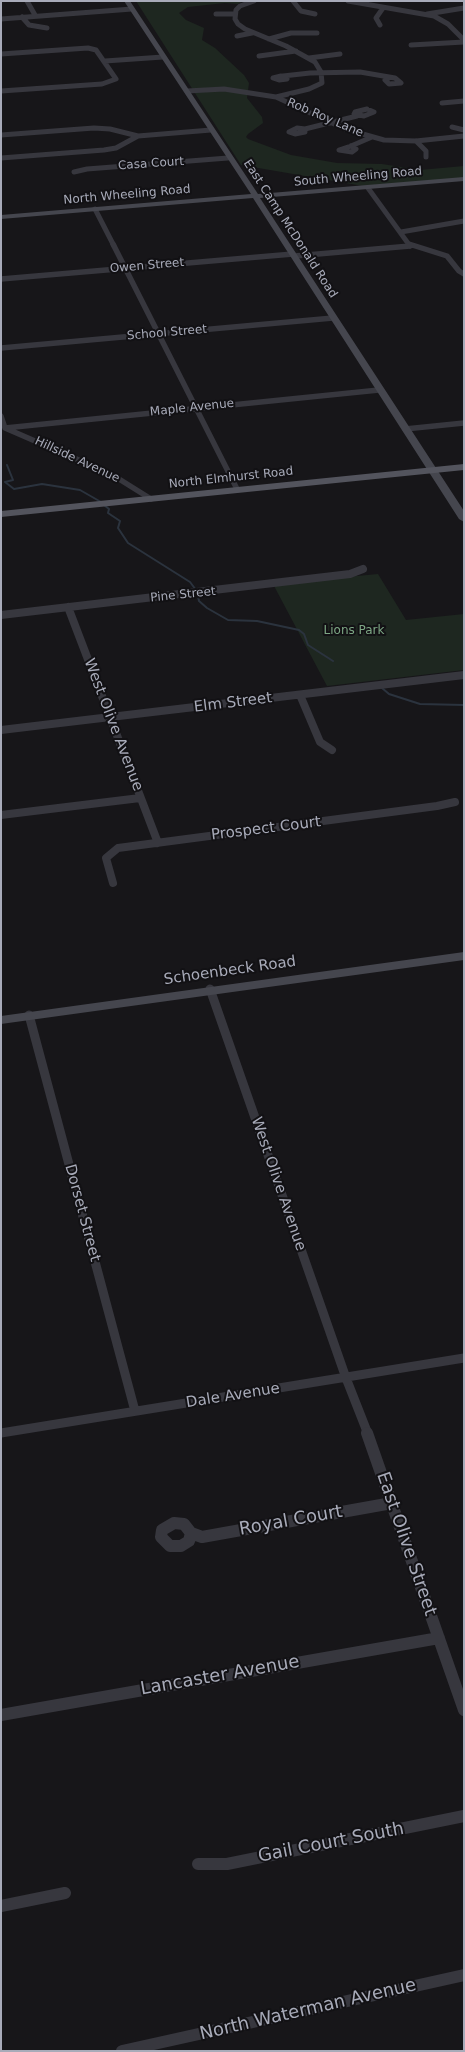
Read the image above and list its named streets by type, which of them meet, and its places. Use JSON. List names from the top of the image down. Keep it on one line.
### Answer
{"streets":{"main road":["South Wheeling Road","North Wheeling Road","East Camp McDonald Road","North Elmhurst Road","Schoenbeck Road"],"street":["Rob Roy Lane","Casa Court","Owen Street","School Street","Maple Avenue","Hillside Avenue","Pine Street","Elm Street","West Olive Avenue","Prospect Court","Dorset Street","Dale Avenue","Royal Court","East Olive Street","Lancaster Avenue","Gail Court South","North Waterman Avenue"]},"crossings":[["Casa Court","East Camp McDonald Road"],["South Wheeling Road","North Wheeling Road"],["South Wheeling Road","East Camp McDonald Road"],["North Wheeling Road","East Camp McDonald Road"],["East Camp McDonald Road","Owen Street"],["East Camp McDonald Road","School Street"],["East Camp McDonald Road","Maple Avenue"],["East Camp McDonald Road","North Elmhurst Road"],["Maple Avenue","Hillside Avenue"],["Hillside Avenue","North Elmhurst Road"],["Pine Street","West Olive Avenue"],["Elm Street","West Olive Avenue"],["West Olive Avenue","Prospect Court"],["West Olive Avenue","Schoenbeck Road"],["West Olive Avenue","Dale Avenue"],["West Olive Avenue","East Olive Street"],["Schoenbeck Road","Dorset Street"],["Dorset Street","Dale Avenue"],["Dale Avenue","East Olive Street"],["Royal Court","East Olive Street"],["East Olive Street","Lancaster Avenue"]],"parks":["Lions Park"]}
